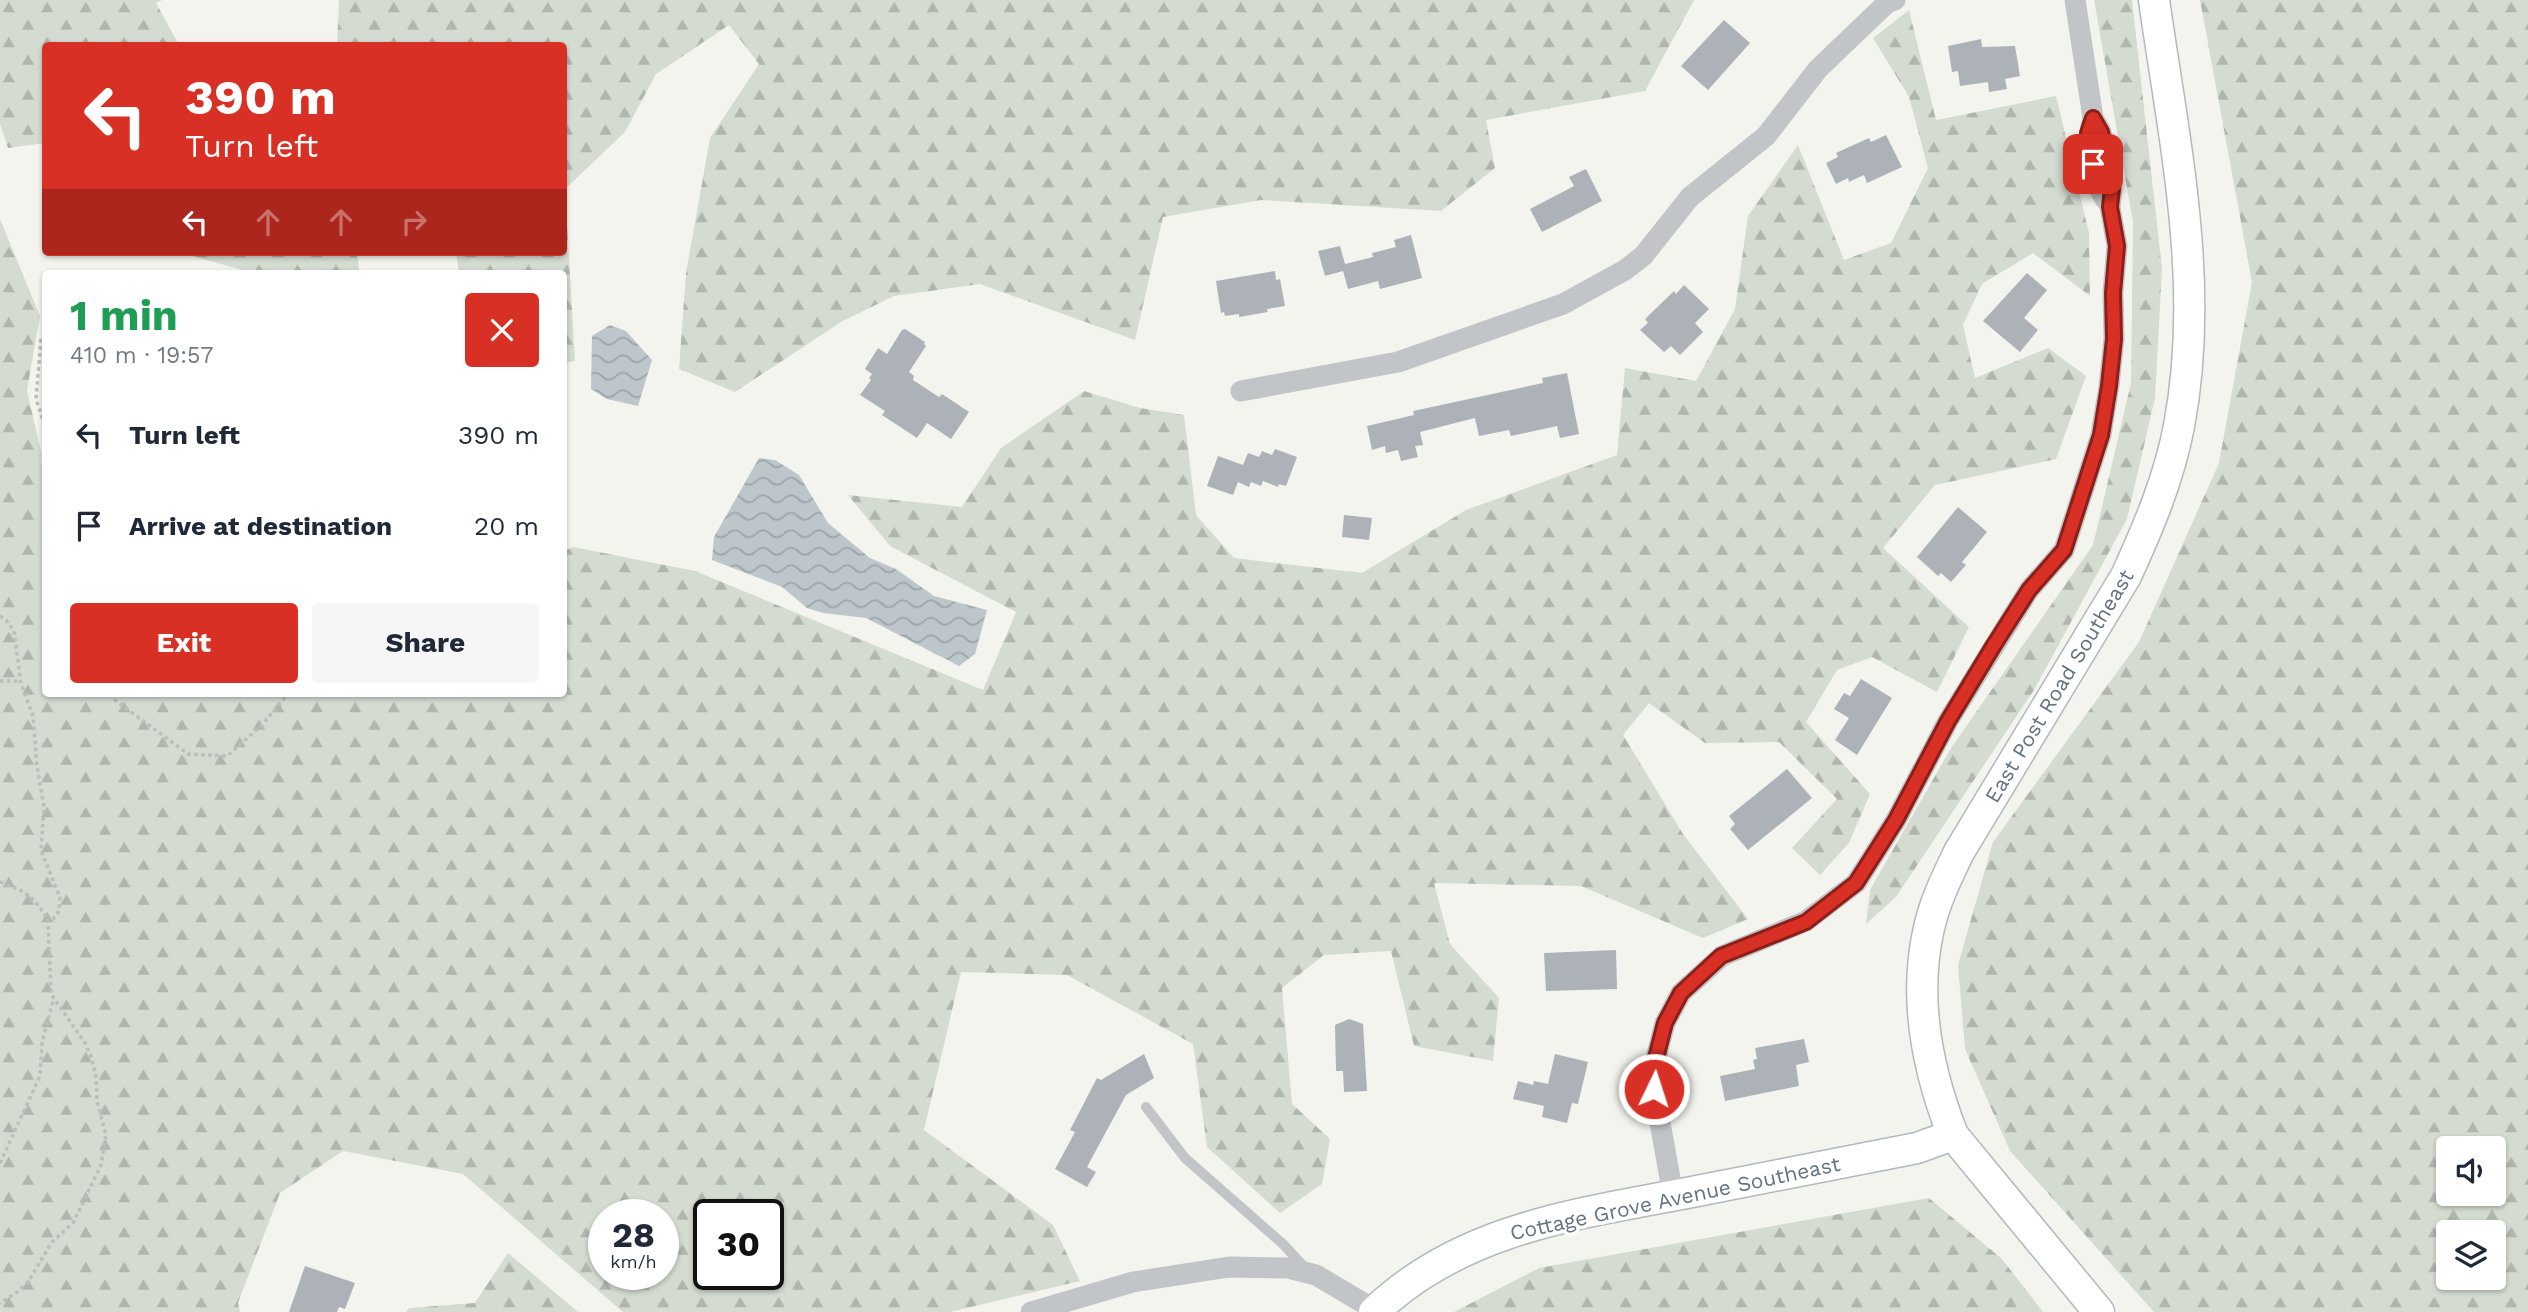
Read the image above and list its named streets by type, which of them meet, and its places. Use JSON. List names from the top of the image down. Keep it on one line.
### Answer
{"streets":{"main road":["East Post Road Southeast","Cottage Grove Avenue Southeast"]},"crossings":[["East Post Road Southeast","Cottage Grove Avenue Southeast"]],"page":{"turn":["390 m","Turn left"],"heading":["1 min","410 m · 19:57"],"list":[{"name":"Turn left","value":"390 m"},{"name":"Arrive at destination","value":"20 m"}],"buttons":["Exit","Share"],"speed":"28 km/h","limit":"30"}}
